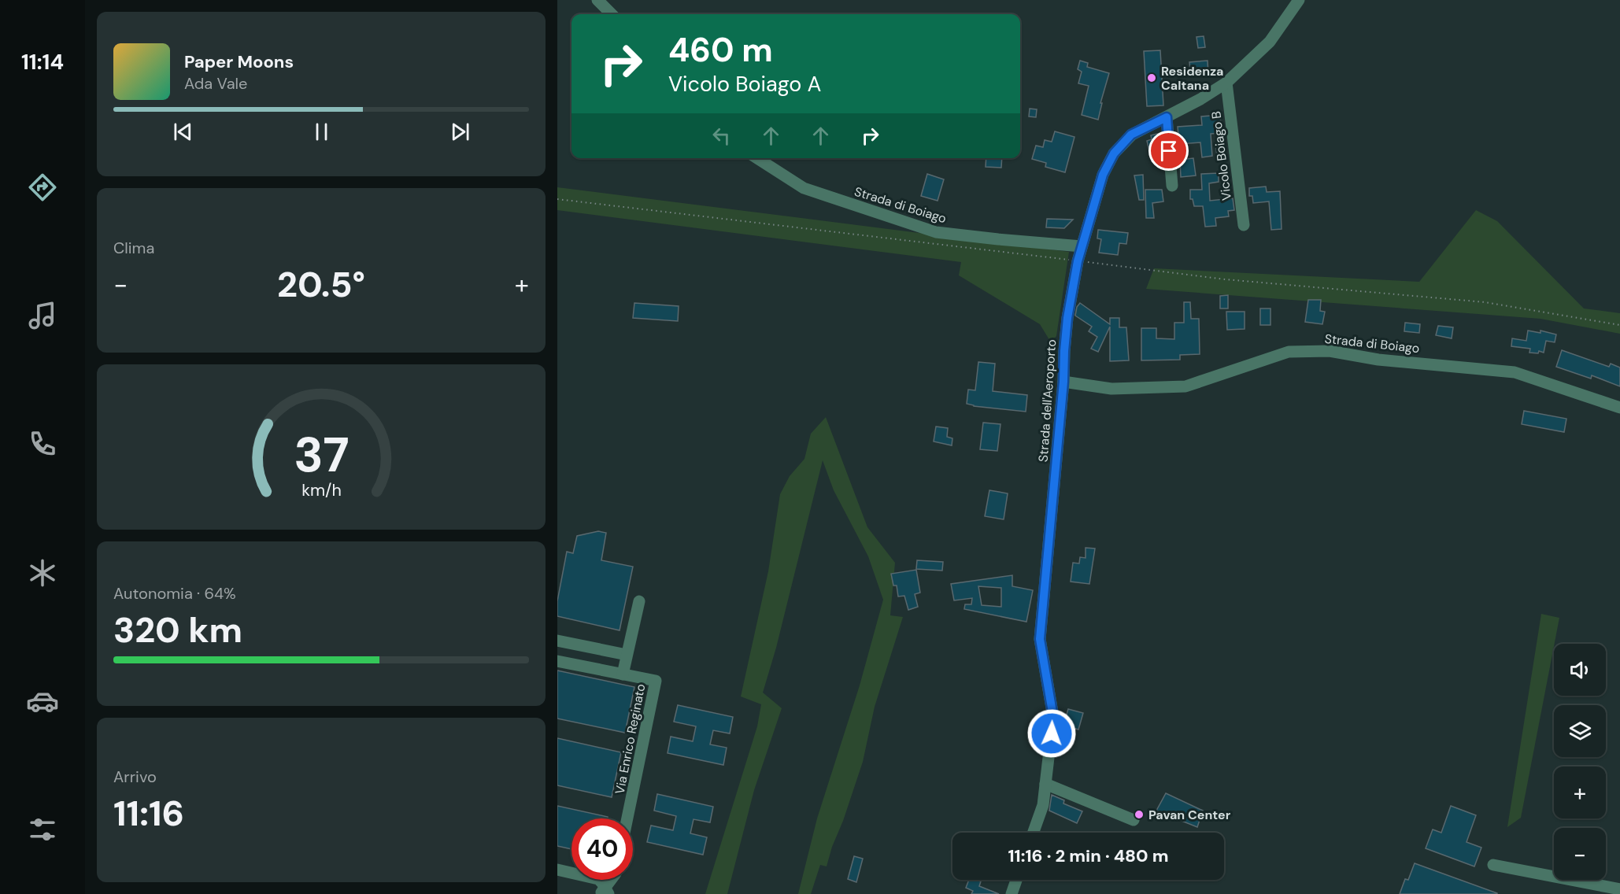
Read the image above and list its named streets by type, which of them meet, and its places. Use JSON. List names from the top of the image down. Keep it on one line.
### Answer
{"streets":{"street":["Vicolo Boiago B","Strada di Boiago","Strada dell'Aeroporto","Via Enrico Reginato"]},"crossings":[["Vicolo Boiago B","Strada dell'Aeroporto"],["Strada di Boiago","Strada dell'Aeroporto"]],"places":["Residenza Caltana","Pavan Center"],"page":{"tabs":"11:14","turn":["460 m","Vicolo Boiago A"],"song":["Paper Moons","Ada Vale"],"tile":["Clima",["Autonomia · 64%","320 km"],["Arrivo","11:16"]],"heat":["−","20.5°","+"],"map_buttons":["+","−"],"limit":"40","trip":"11:16 · 2 min · 480 m","gauge":["37","km/h"]}}
